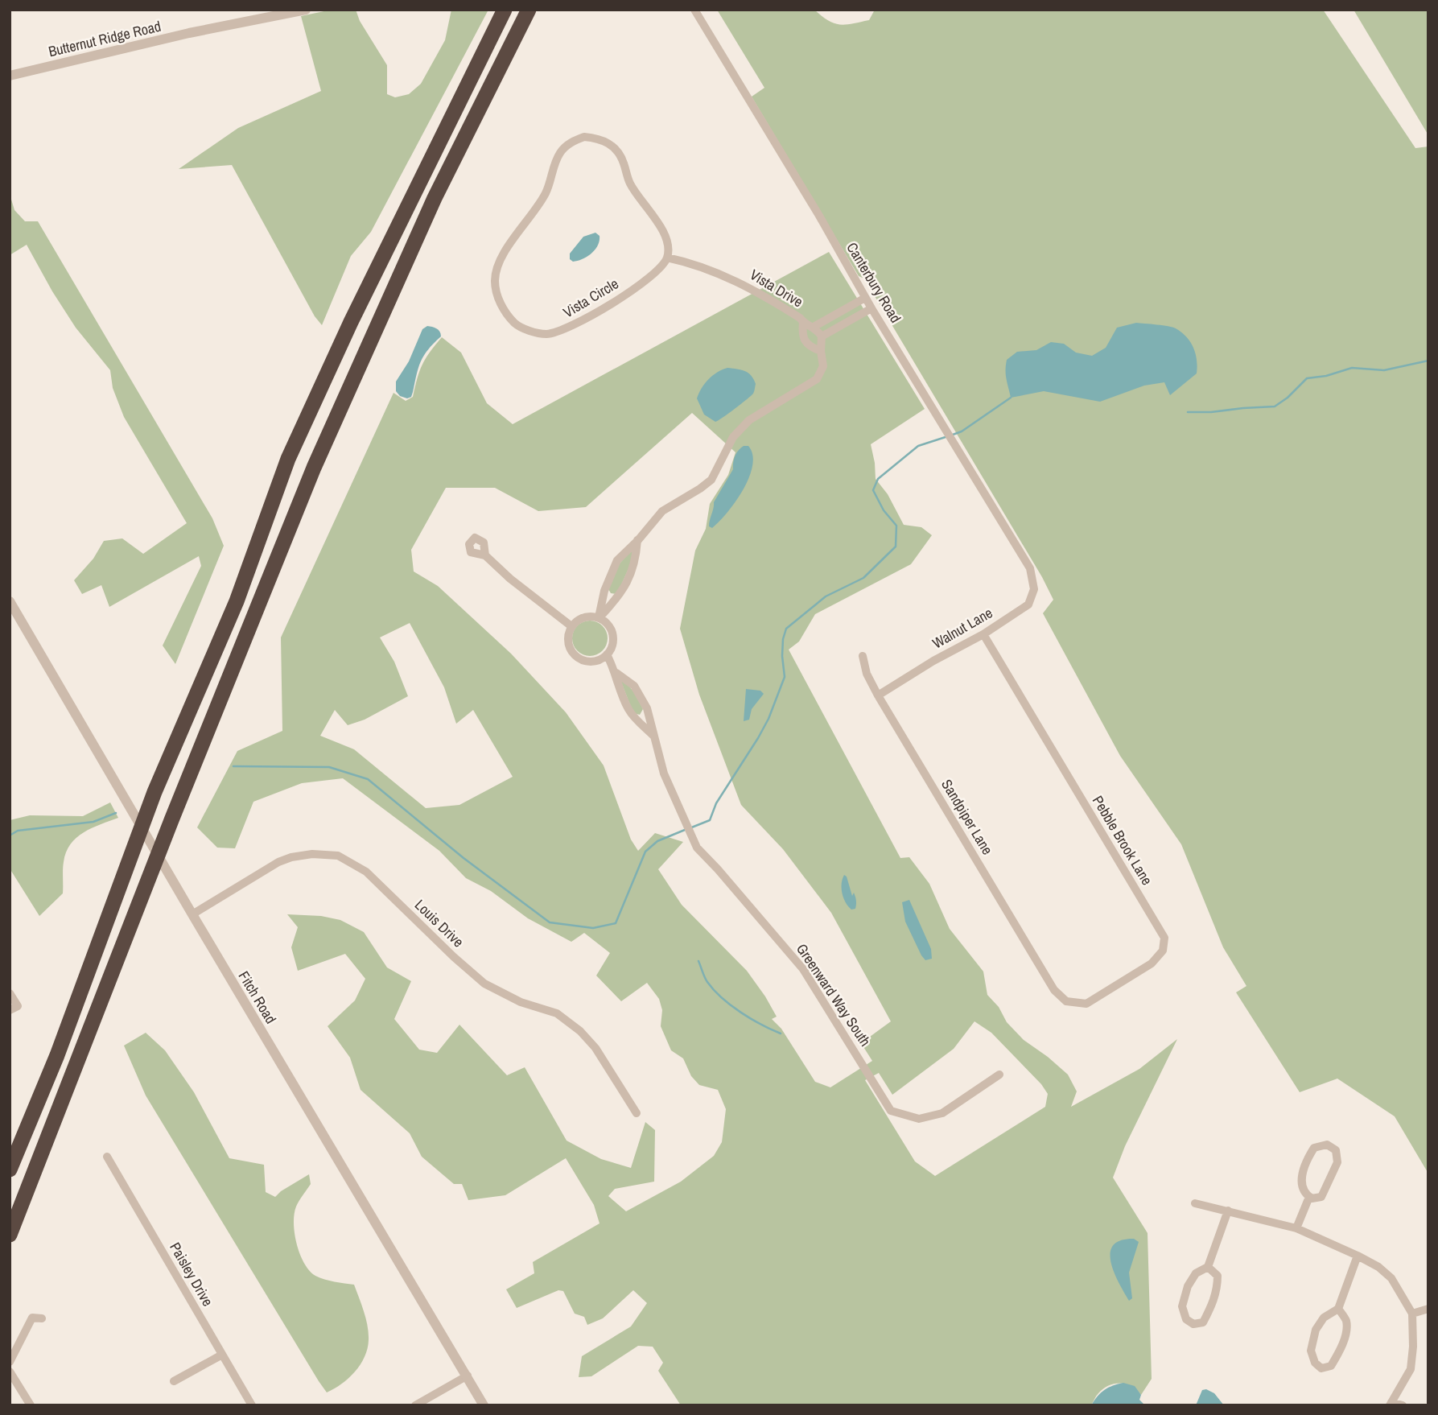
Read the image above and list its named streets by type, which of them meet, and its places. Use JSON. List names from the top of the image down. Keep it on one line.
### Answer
{"streets":{"street":["Butternut Ridge Road","Canterbury Road","Vista Drive","Vista Circle","Walnut Lane","Sandpiper Lane","Pebble Brook Lane","Louis Drive","Greenward Way South","Fitch Road","Paisley Drive"]},"crossings":[["Canterbury Road","Walnut Lane"],["Vista Drive","Vista Circle"],["Walnut Lane","Sandpiper Lane"],["Walnut Lane","Pebble Brook Lane"],["Sandpiper Lane","Pebble Brook Lane"],["Louis Drive","Fitch Road"]]}
